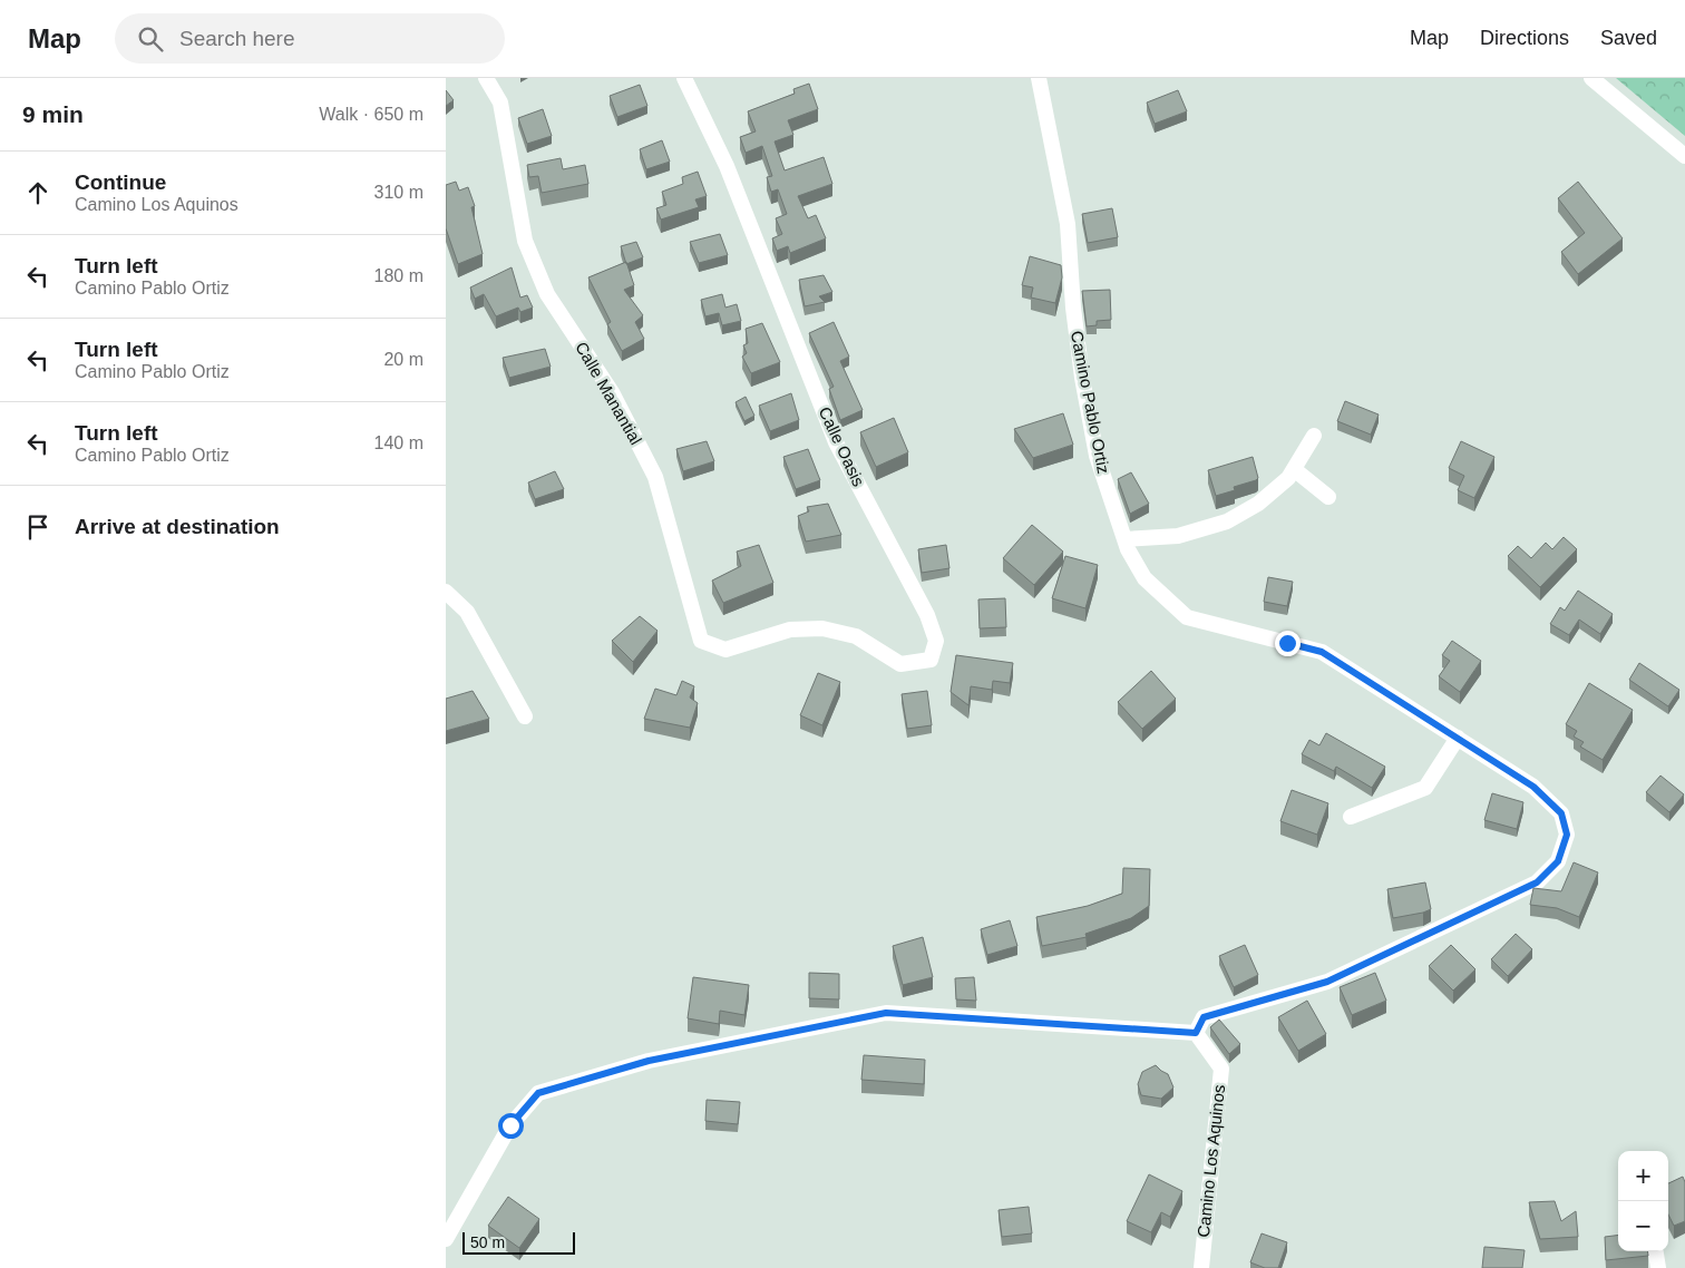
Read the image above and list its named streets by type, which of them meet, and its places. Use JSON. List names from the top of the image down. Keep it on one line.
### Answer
{"streets":{"street":["Calle Manantial","Camino Pablo Ortiz","Calle Oasis","Camino Los Aquinos"]},"crossings":[["Calle Manantial","Calle Oasis"],["Camino Pablo Ortiz","Camino Los Aquinos"]],"scale_bar":"50 m","page":{"header":"Map","search":"Search here","nav":["Map","Directions","Saved"],"heading":["9 min","Walk · 650 m"],"list":[["Continue","Camino Los Aquinos","310 m"],["Turn left","Camino Pablo Ortiz","180 m"],["Turn left","Camino Pablo Ortiz","20 m"],["Turn left","Camino Pablo Ortiz","140 m"],"Arrive at destination"],"map_buttons":["+","−"],"scale":"50 m"}}
